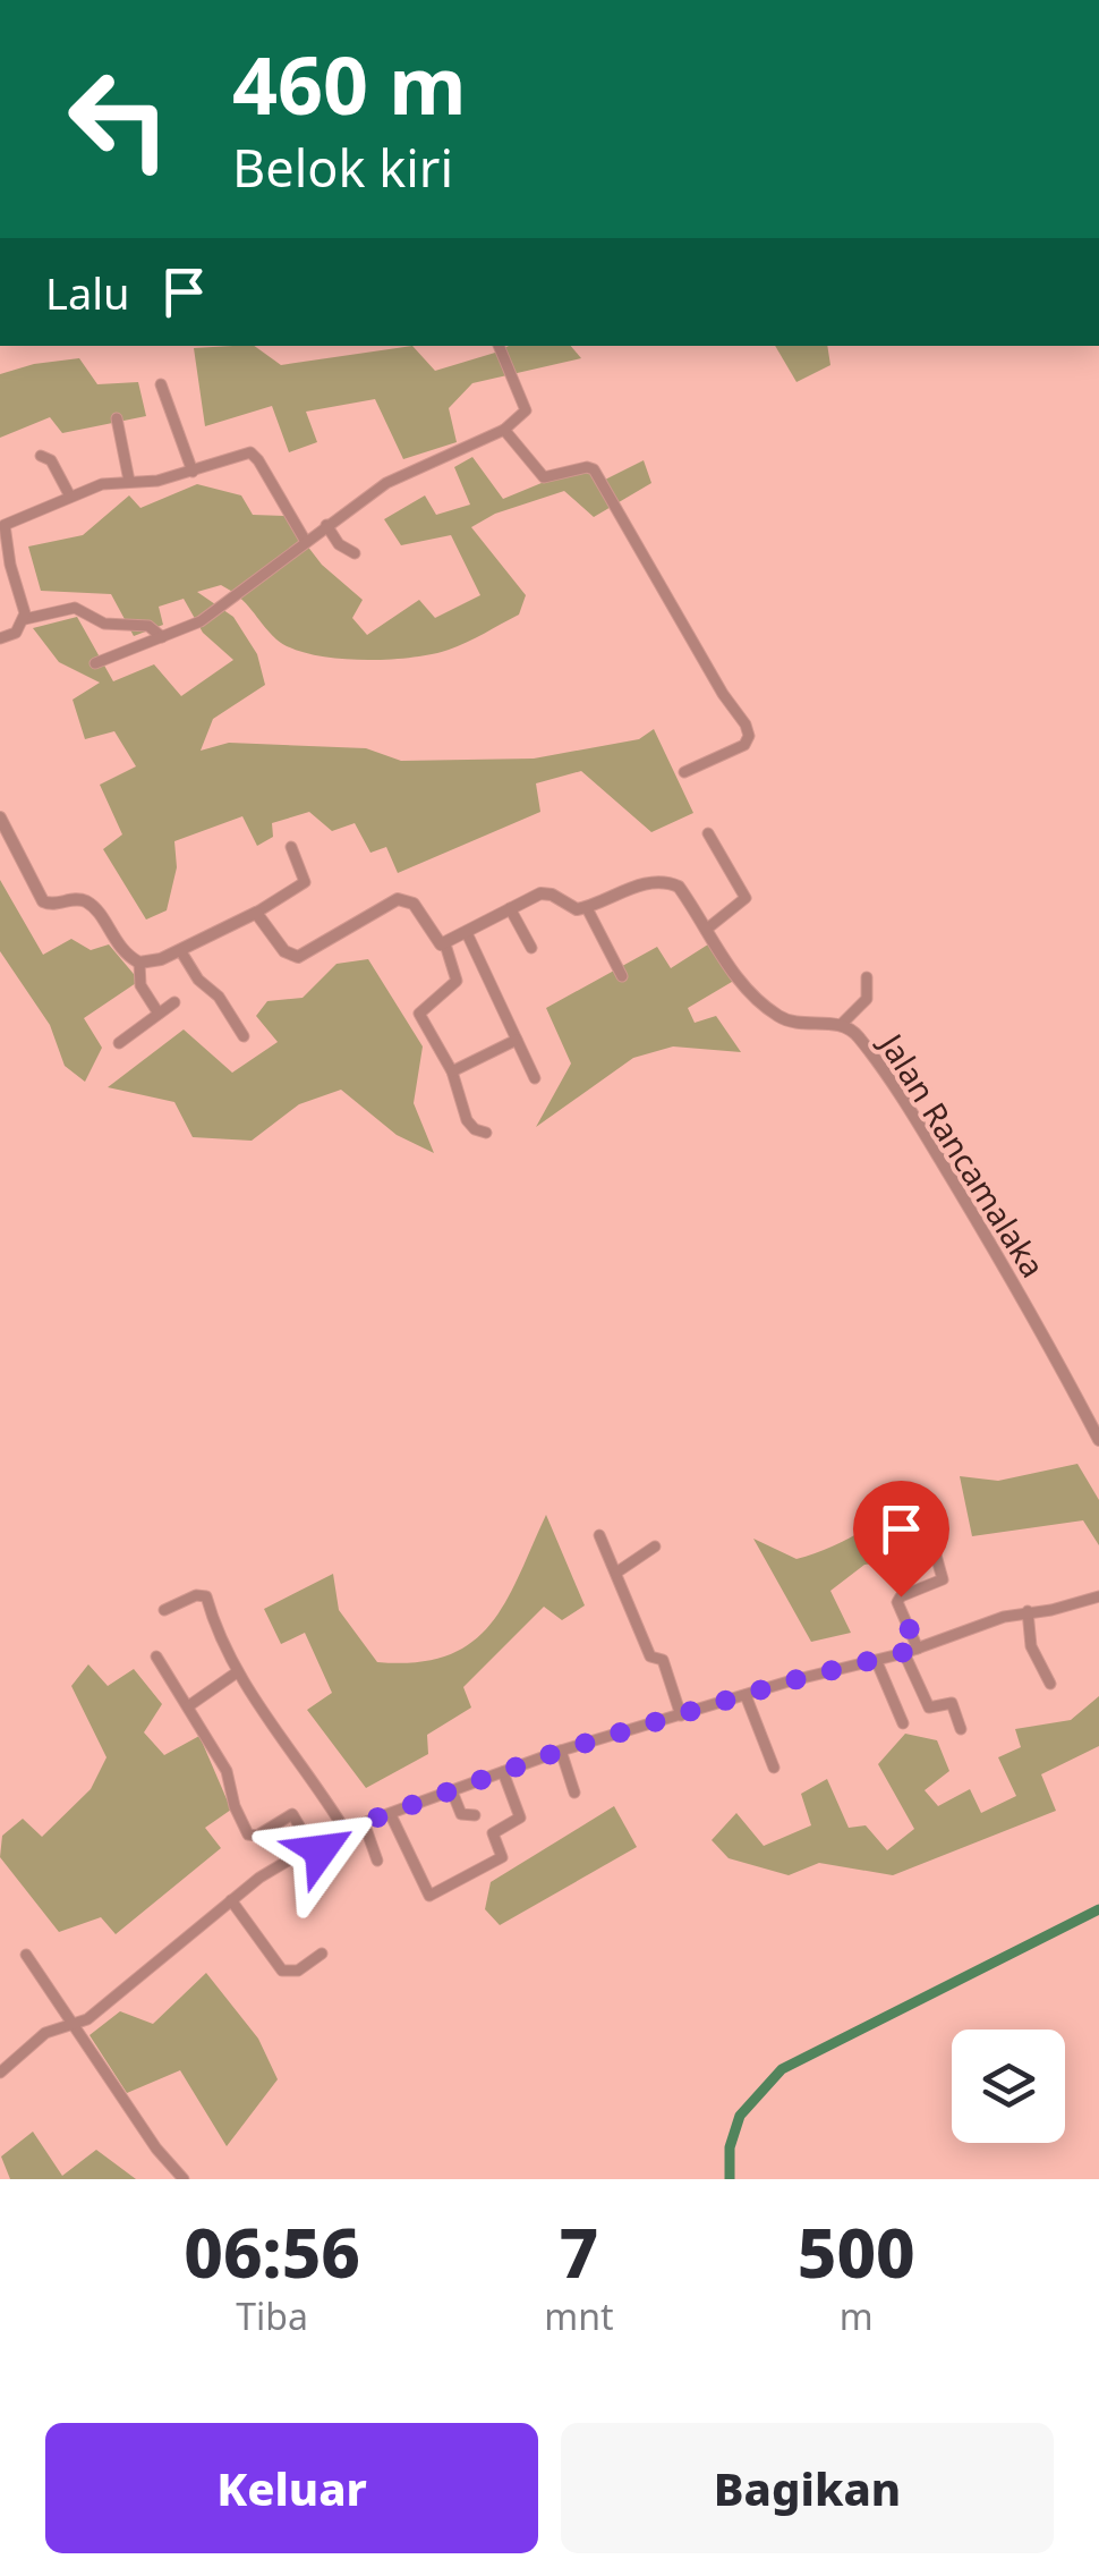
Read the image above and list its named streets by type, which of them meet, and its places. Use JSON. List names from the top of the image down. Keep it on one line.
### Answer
{"streets":{"street":["Jalan Rancamalaka"]},"page":{"turn":["460 m","Belok kiri"],"then":"Lalu","eta":["06:56","Tiba","7","mnt","500","m"],"buttons":["Keluar","Bagikan"]}}
